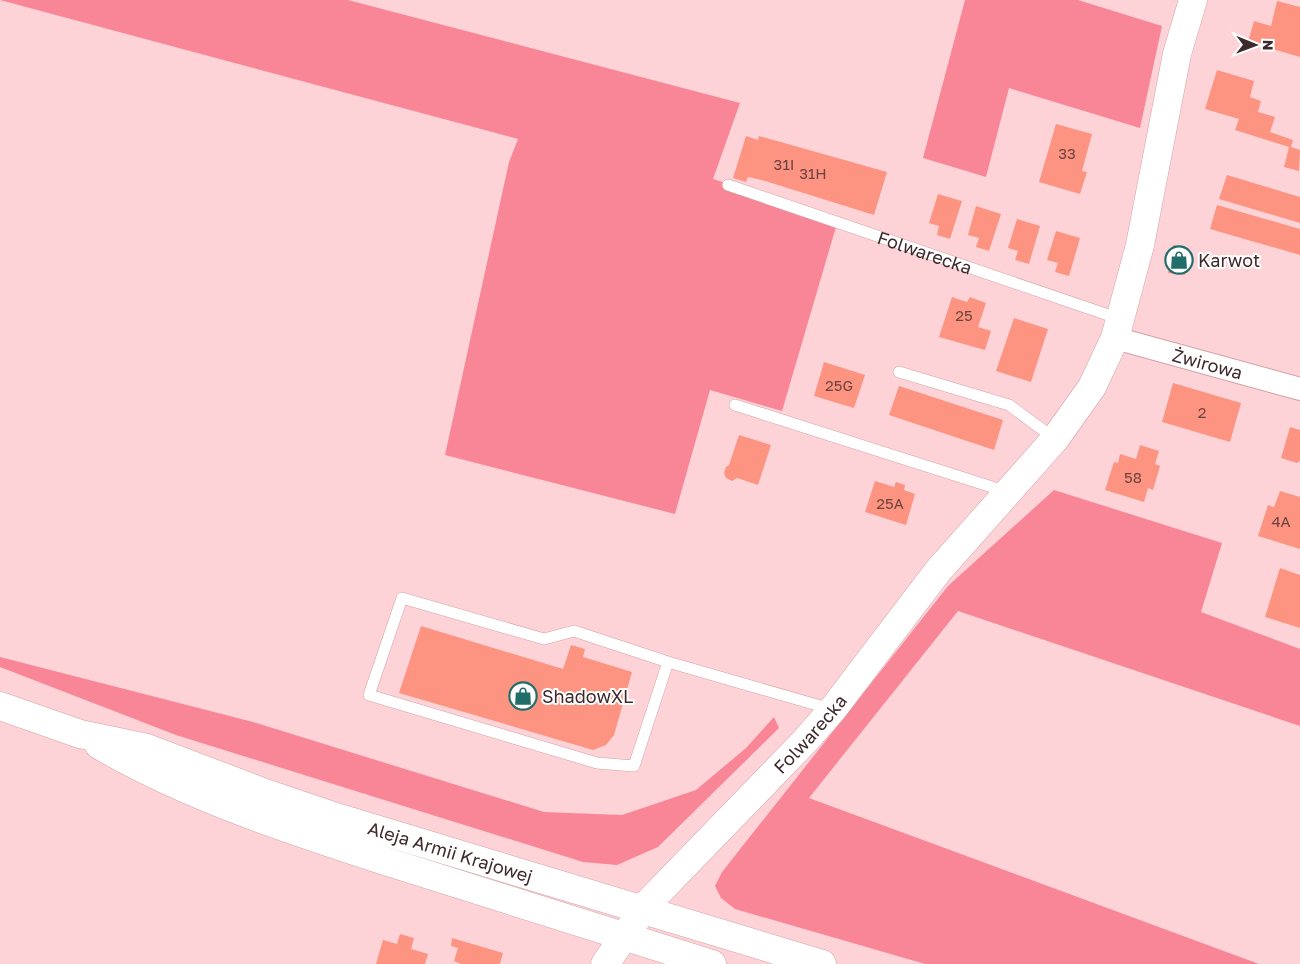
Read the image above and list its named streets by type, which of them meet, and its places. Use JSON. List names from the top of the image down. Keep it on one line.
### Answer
{"streets":{"main road":["Folwarecka","Aleja Armii Krajowej"],"street":["Żwirowa"]},"crossings":[["Folwarecka","Żwirowa"],["Folwarecka","Aleja Armii Krajowej"]],"places":{"shop":["Karwot","ShadowXL"]},"house_numbers":["33","31I","31H","25","25G","2","58","25A","4A"],"north":"right"}
